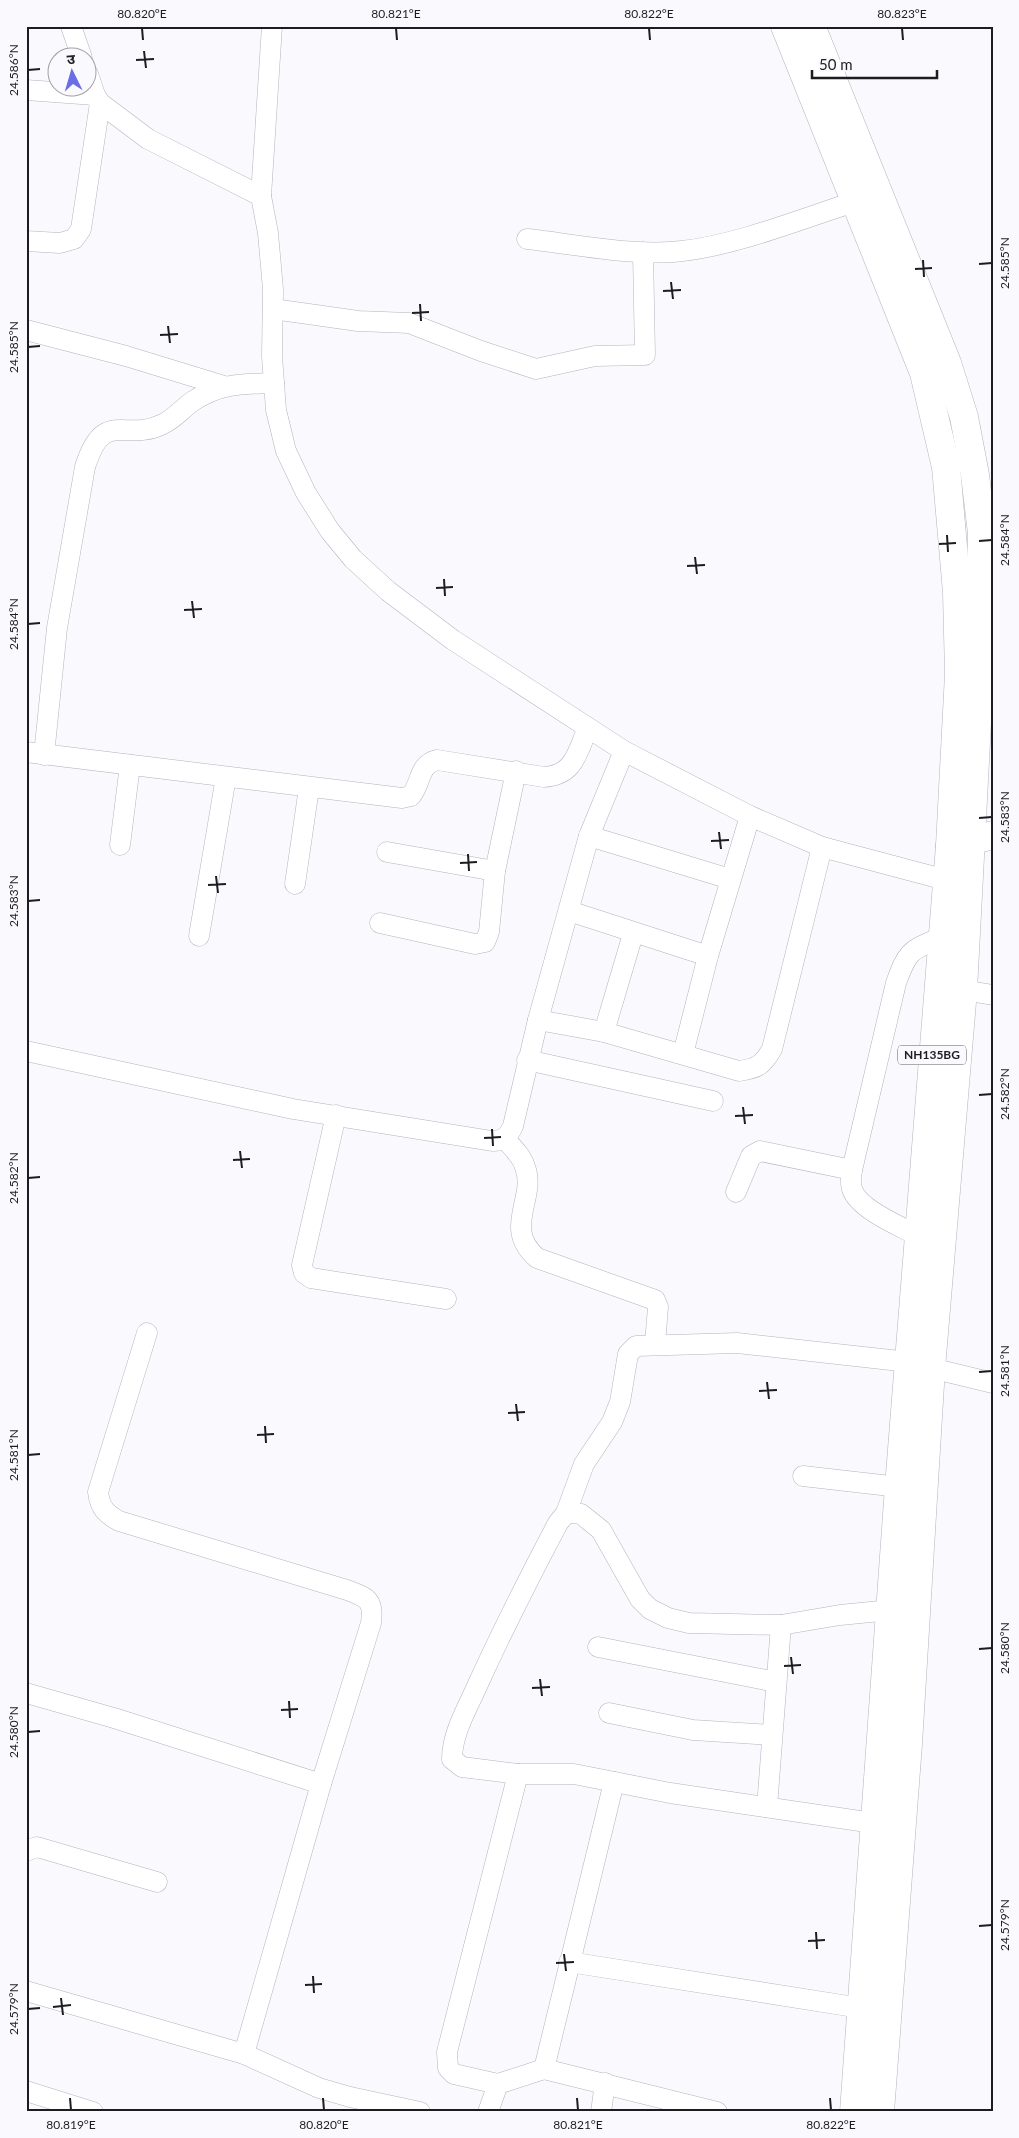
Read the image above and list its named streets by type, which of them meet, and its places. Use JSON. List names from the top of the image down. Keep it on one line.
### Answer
{"streets":{"highway":["NH135BG"]},"scale_bar":"50 m","north":"top","coordinates":["80.820°E","80.821°E","80.822°E","80.823°E","24.586°N","24.585°N","24.584°N","24.583°N","24.582°N","24.581°N","24.580°N","24.579°N","80.819°E"]}
